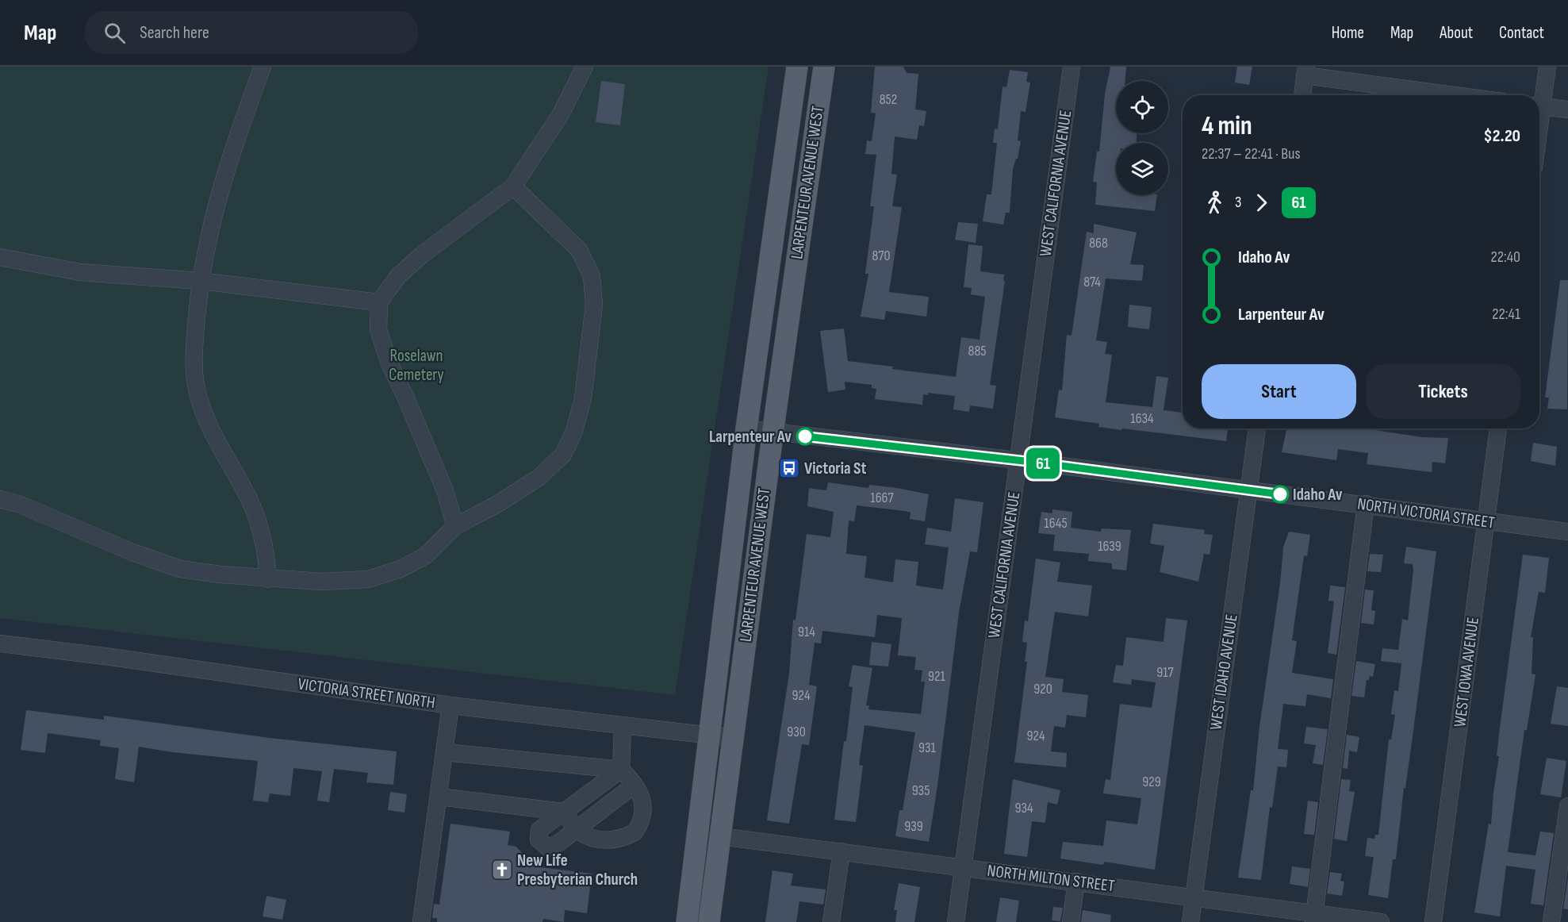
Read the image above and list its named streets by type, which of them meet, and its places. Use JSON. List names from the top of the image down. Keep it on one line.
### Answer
{"streets":{"main road":["LARPENTEUR AVENUE WEST"],"street":["WEST CALIFORNIA AVENUE","NORTH VICTORIA STREET","WEST IDAHO AVENUE","WEST IOWA AVENUE","VICTORIA STREET NORTH","NORTH MILTON STREET"]},"crossings":[["LARPENTEUR AVENUE WEST","NORTH VICTORIA STREET"],["LARPENTEUR AVENUE WEST","VICTORIA STREET NORTH"],["LARPENTEUR AVENUE WEST","NORTH MILTON STREET"],["WEST CALIFORNIA AVENUE","NORTH VICTORIA STREET"],["WEST CALIFORNIA AVENUE","NORTH MILTON STREET"],["NORTH VICTORIA STREET","WEST IDAHO AVENUE"],["NORTH VICTORIA STREET","WEST IOWA AVENUE"],["WEST IDAHO AVENUE","NORTH MILTON STREET"]],"parks":["Roselawn Cemetery"],"places":{"other":["Larpenteur Av","Idaho Av"],"bus stop":["Victoria St"],"church":["New Life Presbyterian Church"]},"lines":["bus line 61"],"house_numbers":["852","868","870","874","885","1634","1667","1645","1639","914","917","921","920","924","930","924","931","929","935","934","939"],"page":{"header":"Map","search":"Search here","nav":["Home","Map","About","Contact"],"on_map":"61","heading":["4 min","22:37 – 22:41 · Bus","$2.20"],"legs":["3","61"],"list":[{"name":"Idaho Av","value":"22:40"},{"name":"Larpenteur Av","value":"22:41"}],"buttons":["Start","Tickets"]}}
